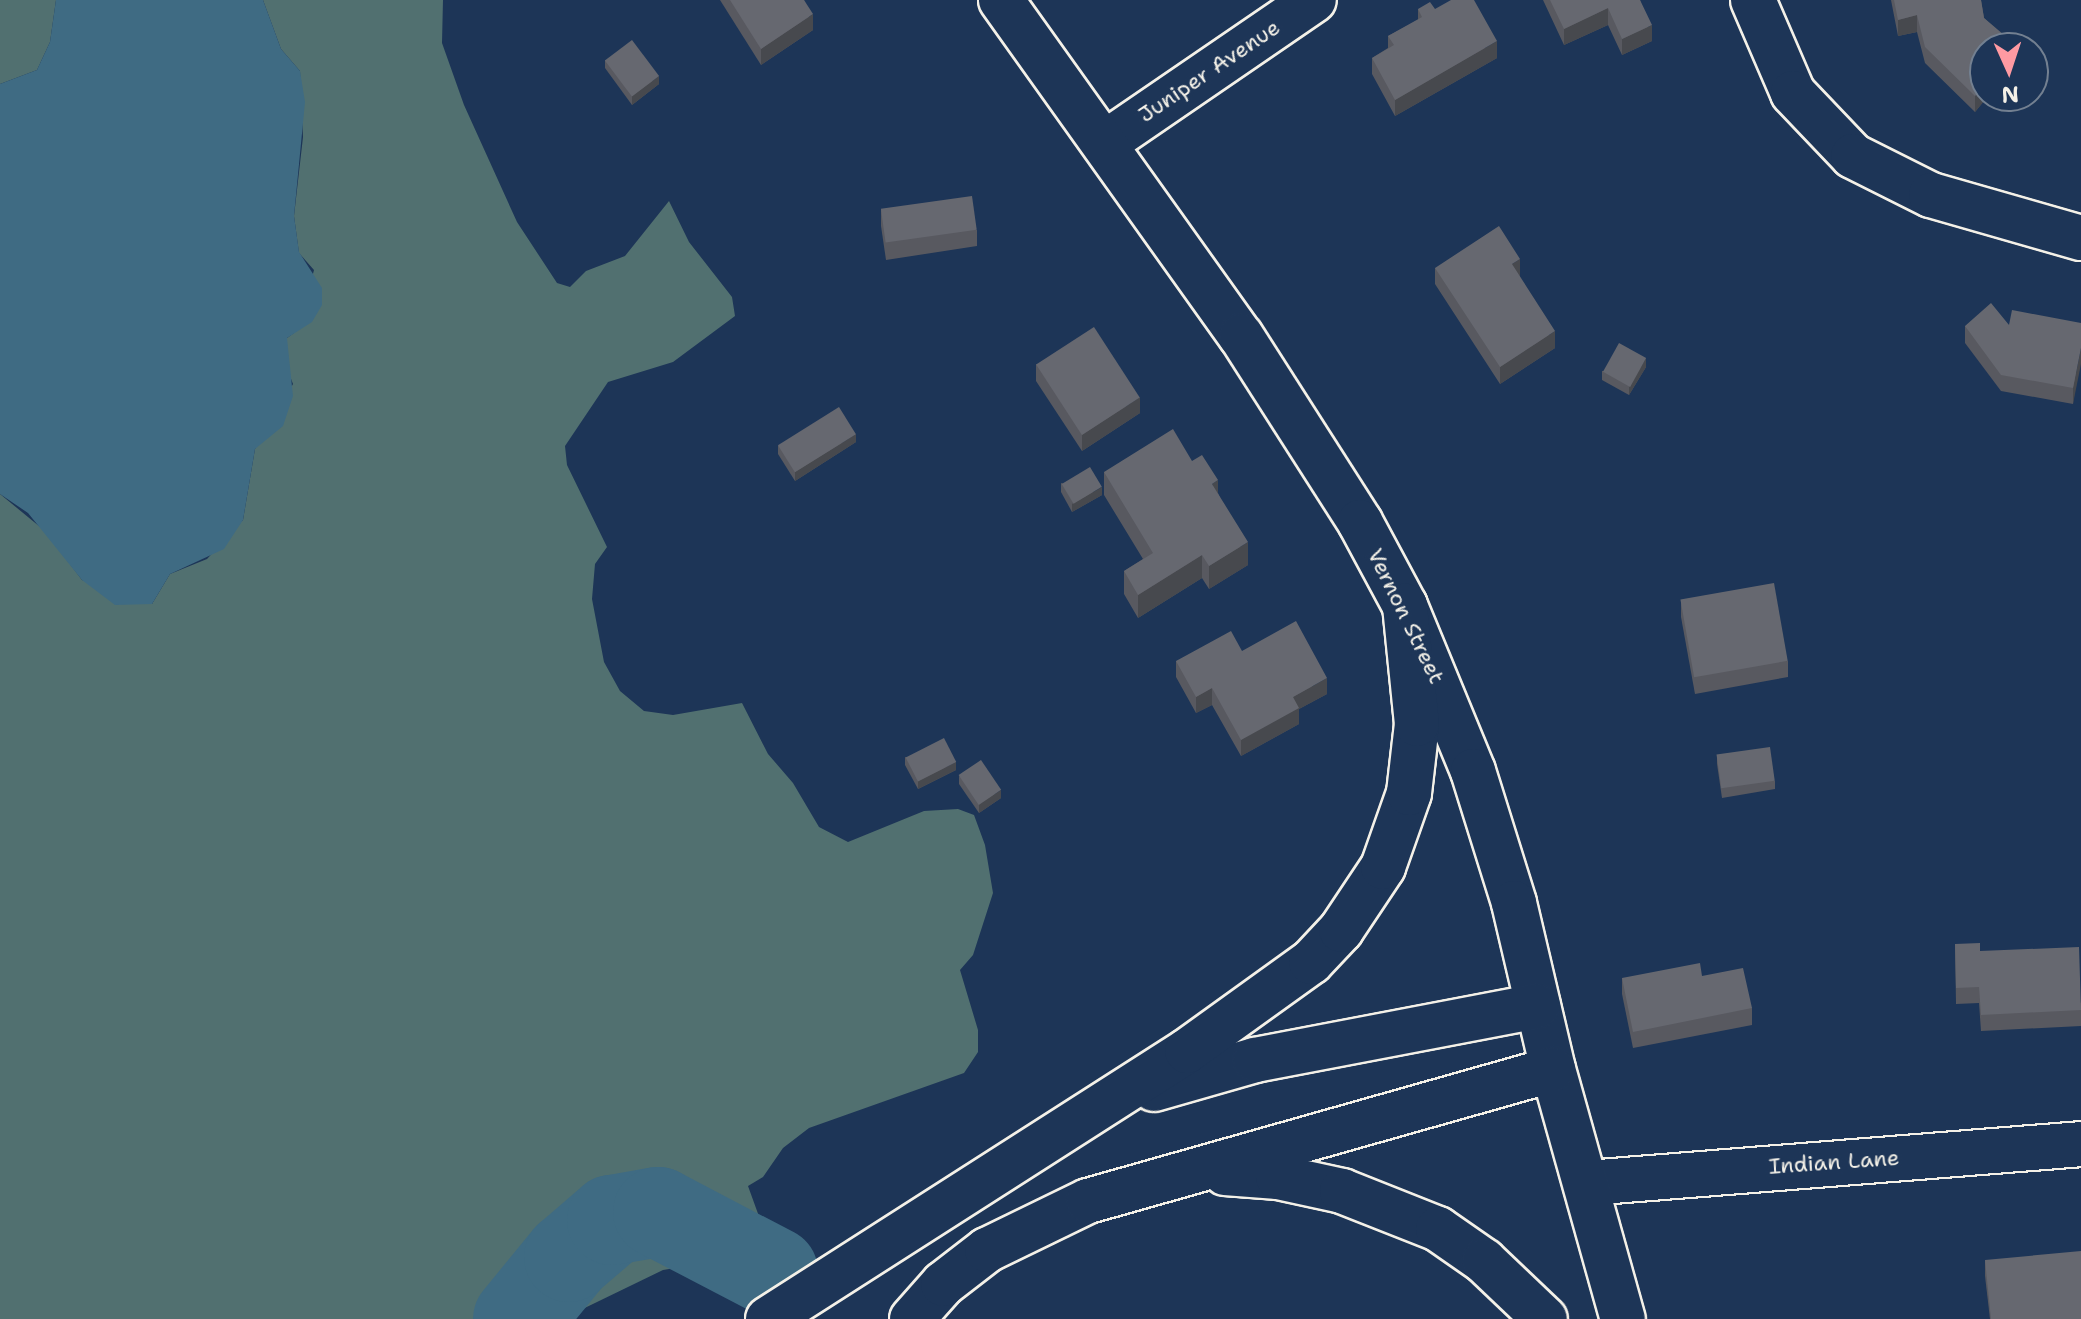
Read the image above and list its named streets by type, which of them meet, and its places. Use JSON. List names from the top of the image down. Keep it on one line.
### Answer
{"streets":{"main road":["Juniper Avenue","Vernon Street","Indian Lane"]},"crossings":[["Juniper Avenue","Vernon Street"],["Vernon Street","Indian Lane"]],"north":"bottom"}
